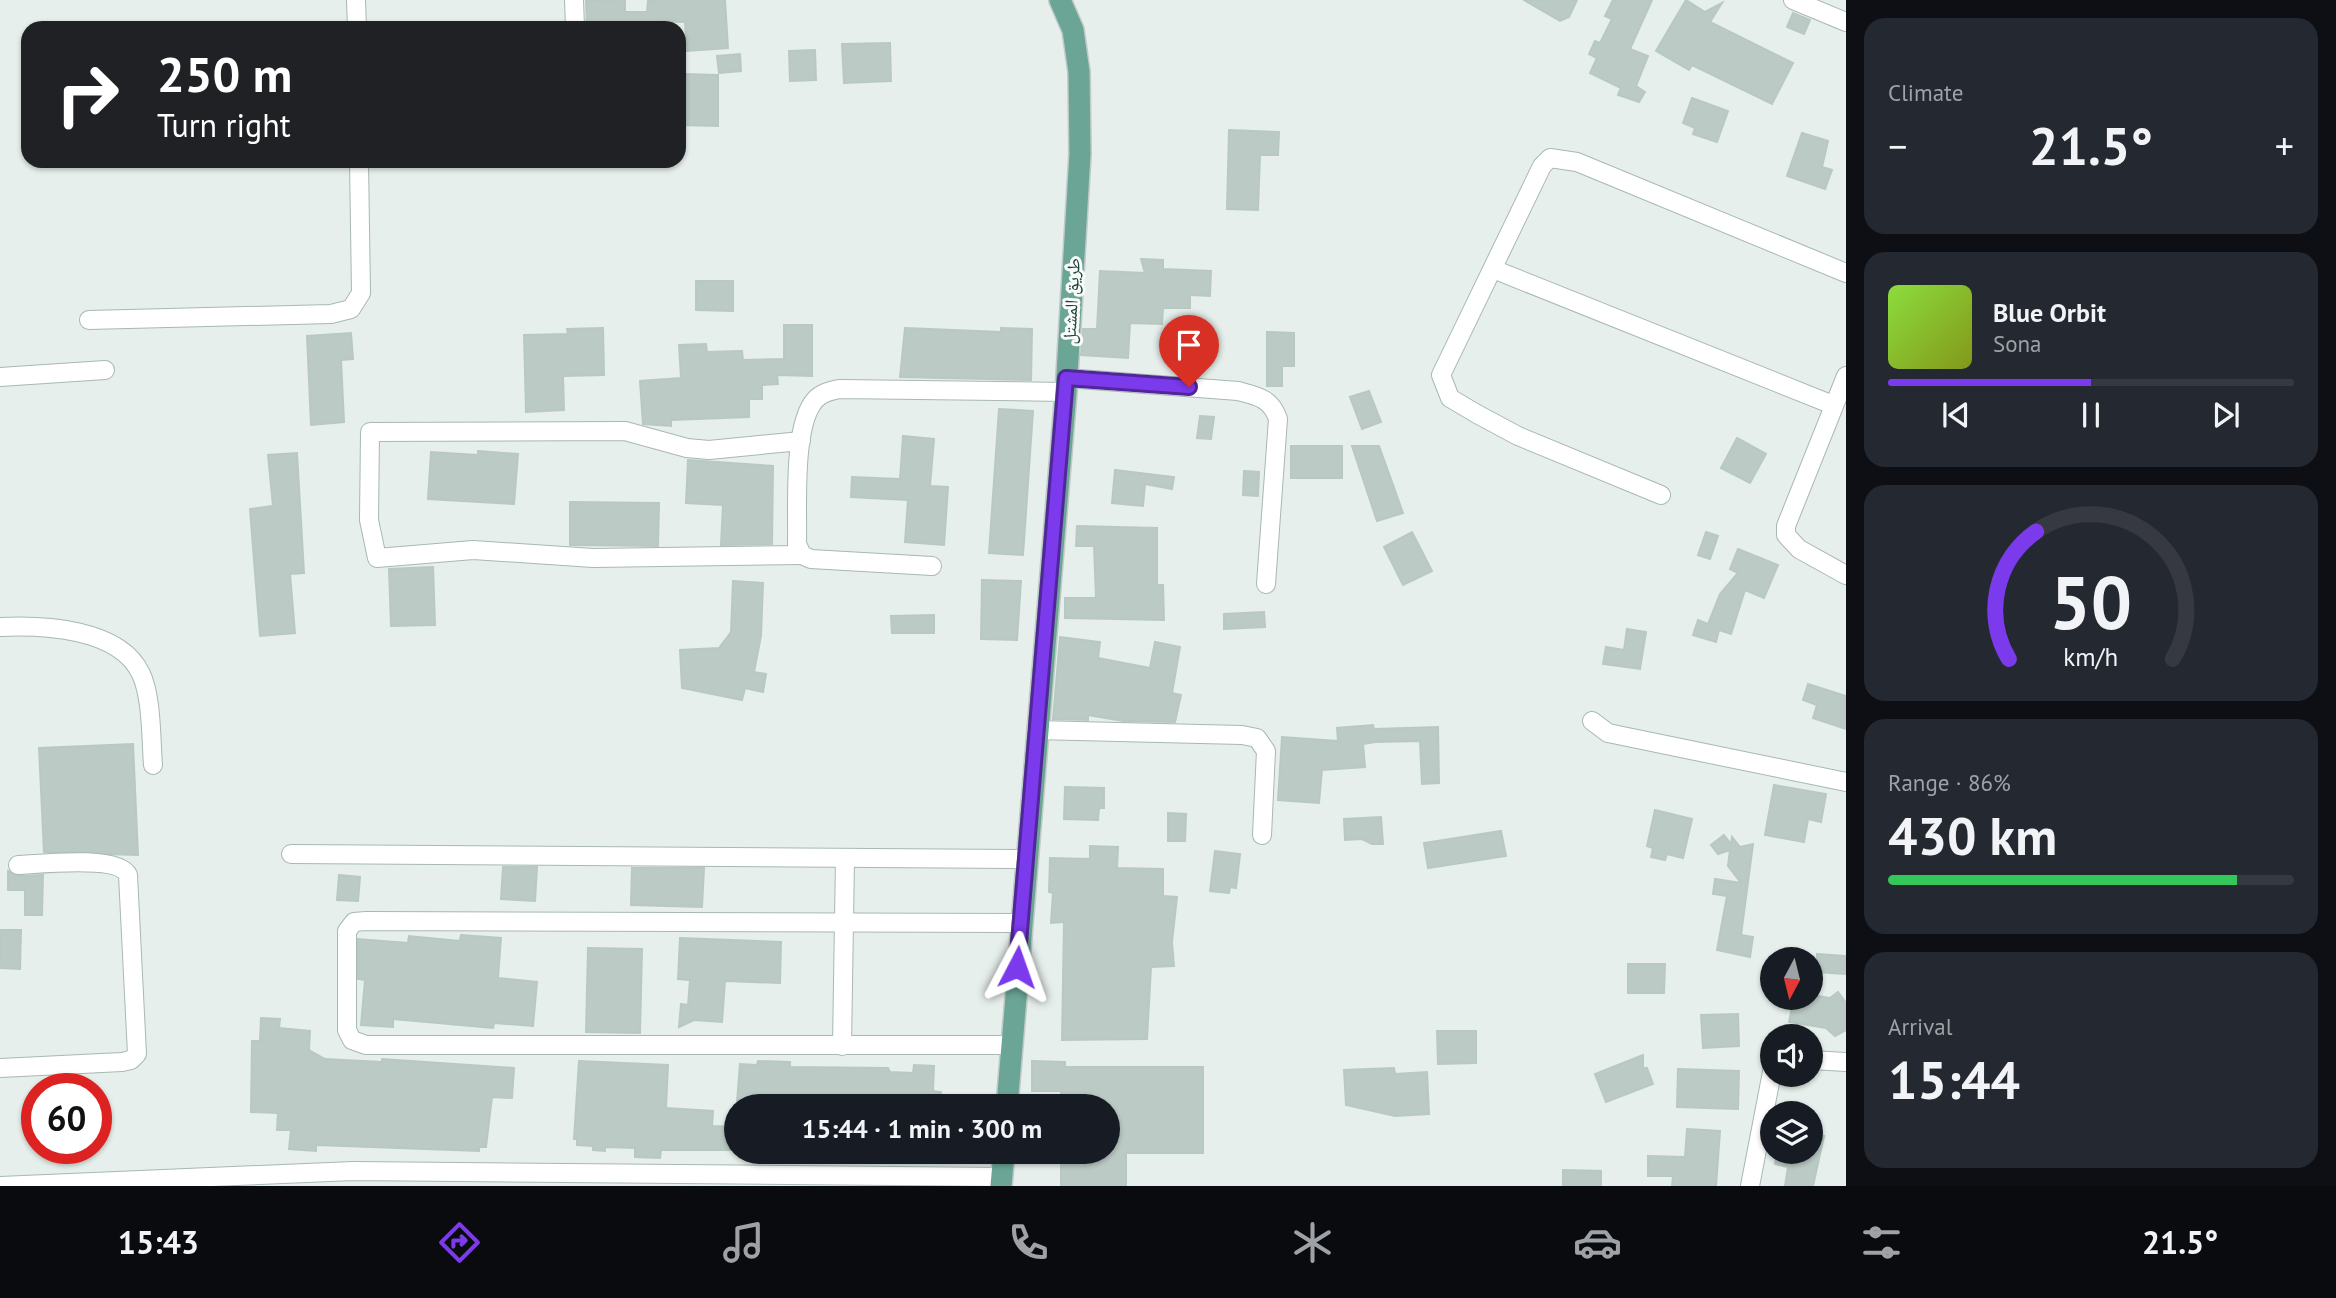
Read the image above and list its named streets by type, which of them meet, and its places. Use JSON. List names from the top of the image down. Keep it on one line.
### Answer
{"streets":{"main road":["طريق المشتل"]},"north":"bottom","page":{"tile":["Climate",["Range · 86%","430 km"],["Arrival","15:44"]],"turn":["250 m","Turn right"],"heat":["−","21.5°","+"],"song":["Blue Orbit","Sona"],"limit":"60","trip":"15:44 · 1 min · 300 m","tabs":["15:43","21.5°"],"gauge":["50","km/h"]}}
